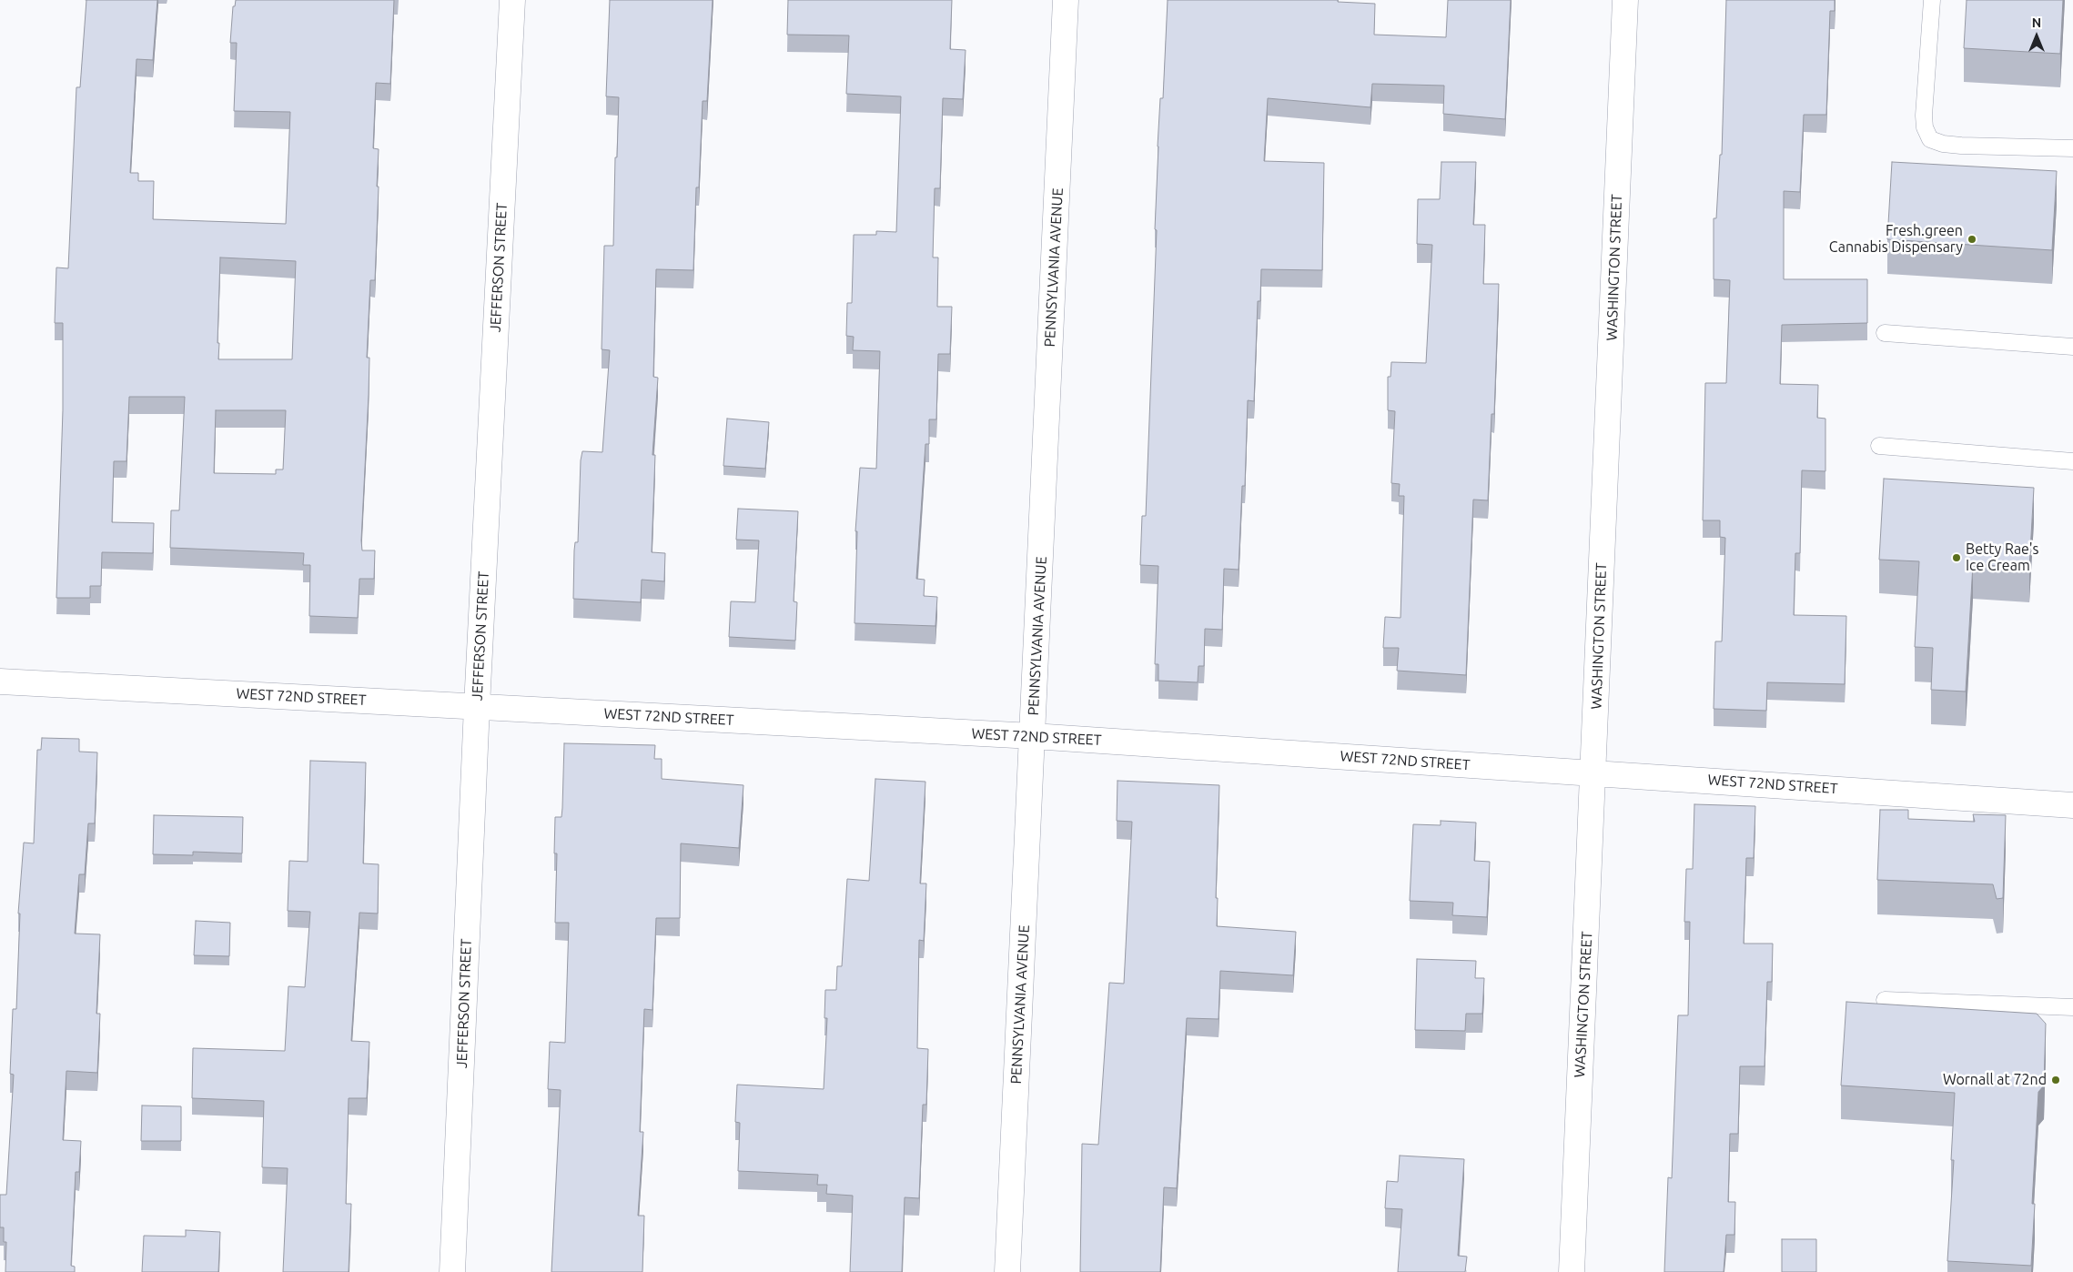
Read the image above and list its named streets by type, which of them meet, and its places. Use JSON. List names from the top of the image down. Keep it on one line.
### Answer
{"streets":{"street":["JEFFERSON STREET","PENNSYLVANIA AVENUE","WASHINGTON STREET","WEST 72ND STREET"]},"crossings":[["JEFFERSON STREET","WEST 72ND STREET"],["PENNSYLVANIA AVENUE","WEST 72ND STREET"],["WASHINGTON STREET","WEST 72ND STREET"]],"places":["Fresh.green Cannabis Dispensary","Betty Rae's Ice Cream","Wornall at 72nd"],"north":"top"}
